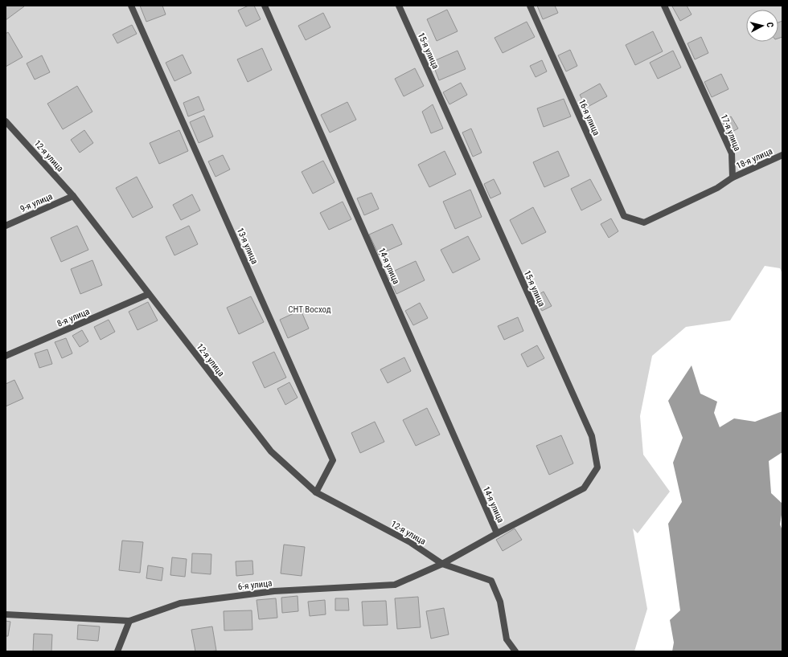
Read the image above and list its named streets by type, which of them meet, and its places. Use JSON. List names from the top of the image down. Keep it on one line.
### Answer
{"streets":{"street":["15-я улица","16-я улица","17-я улица","12-я улица","18-я улица","9-я улица","13-я улица","14-я улица","8-я улица","6-я улица"]},"crossings":[["15-я улица","14-я улица"],["15-я улица","6-я улица"],["16-я улица","17-я улица"],["16-я улица","18-я улица"],["17-я улица","18-я улица"],["12-я улица","9-я улица"],["12-я улица","13-я улица"],["12-я улица","8-я улица"],["12-я улица","6-я улица"],["14-я улица","6-я улица"]],"parks":["СНТ Восход"],"north":"right"}
